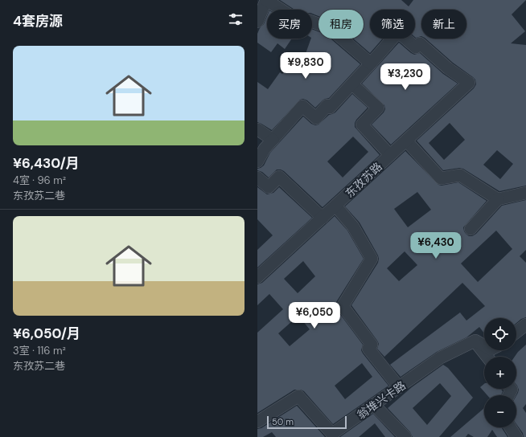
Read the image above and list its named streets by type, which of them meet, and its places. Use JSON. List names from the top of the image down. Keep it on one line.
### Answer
{"streets":{"street":["东孜苏路","翁堆兴卡路"]},"scale_bar":"50 m","page":{"heading":"4套房源","chip":["买房","租房","筛选","新上"],"list":[{"name":"¥6,430/月","note":"4室 · 96 m² · 东孜苏二巷"},{"name":"¥6,050/月","note":"3室 · 116 m² · 东孜苏二巷"}],"price":["¥9,830","¥3,230","¥6,430","¥6,050"],"map_buttons":["+","−"],"scale":"50 m"}}
